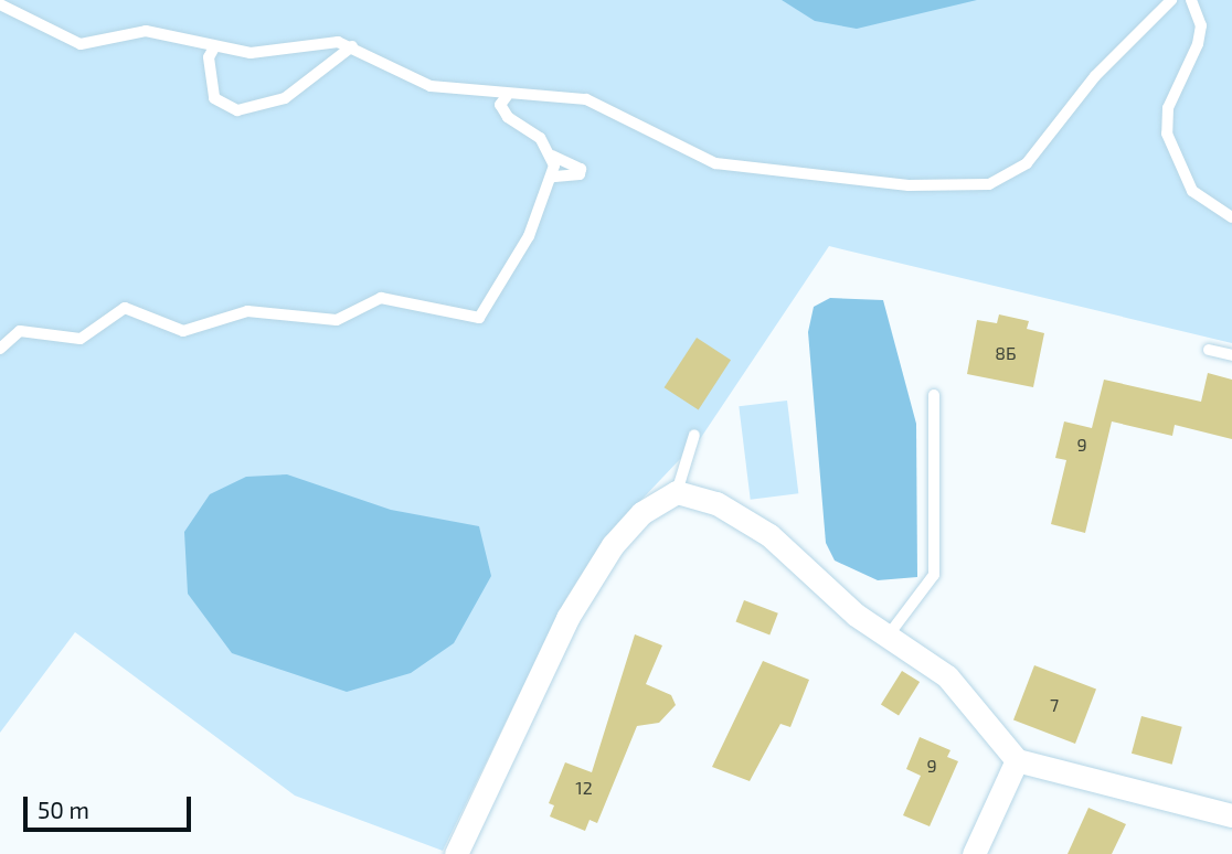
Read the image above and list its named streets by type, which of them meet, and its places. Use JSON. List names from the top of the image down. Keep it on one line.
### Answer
{"house_numbers":["8Б","9","7","9","12"],"scale_bar":"50 m"}
